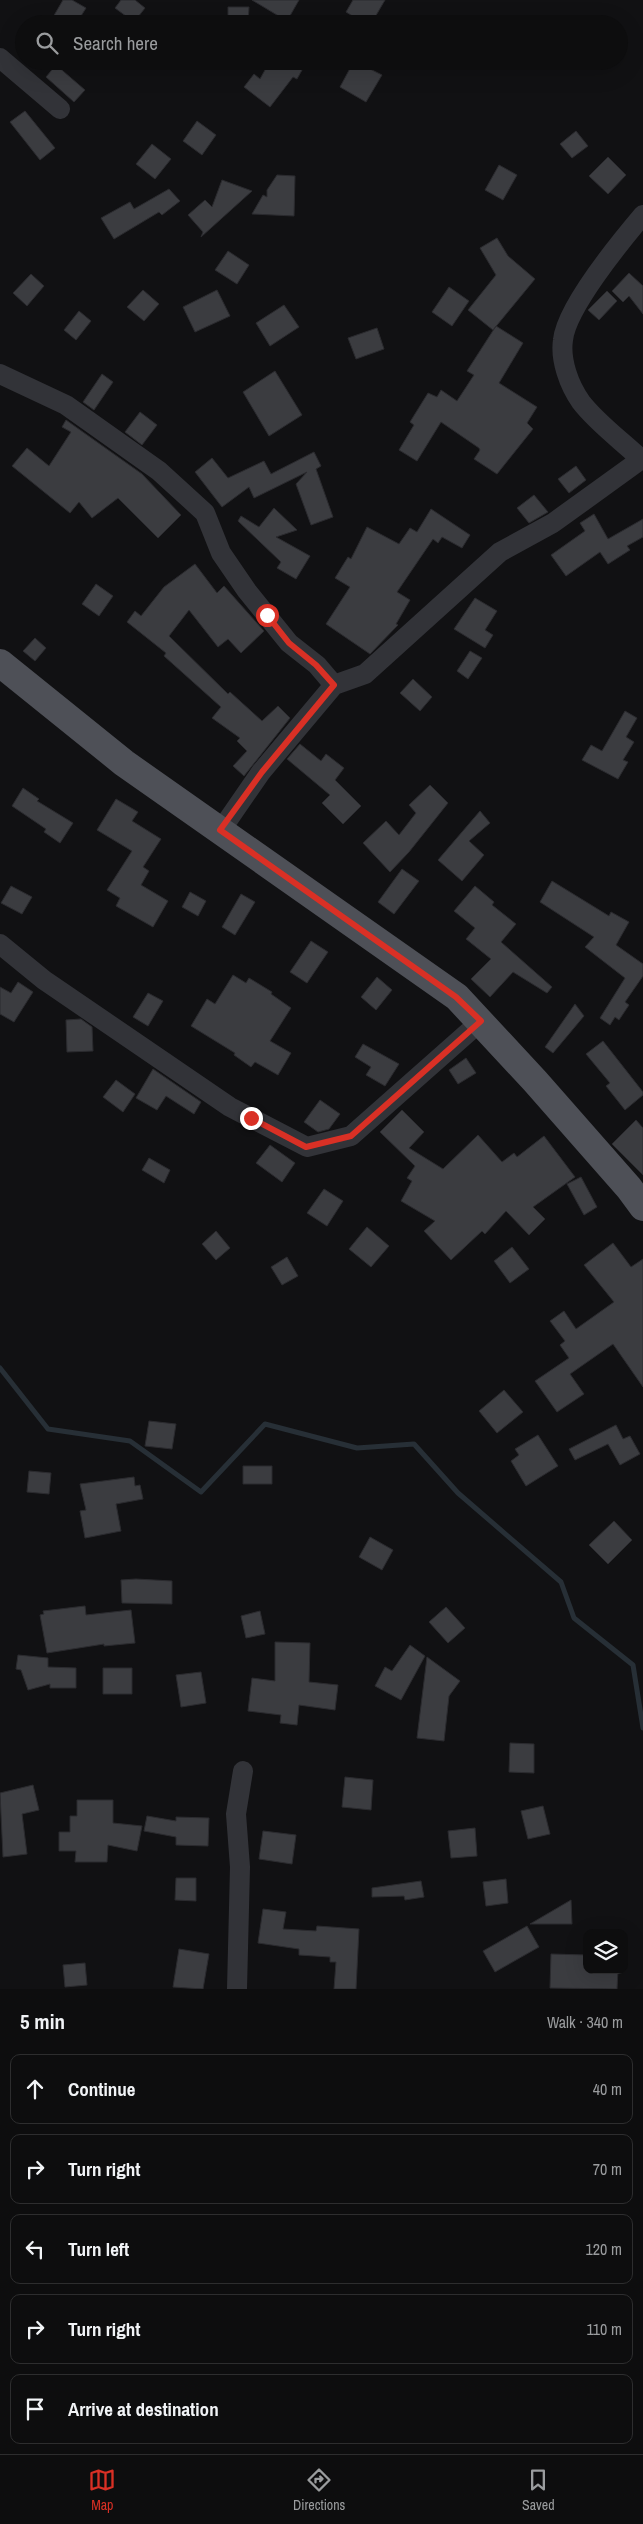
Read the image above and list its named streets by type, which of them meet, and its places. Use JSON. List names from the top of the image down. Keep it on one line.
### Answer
{"page":{"search":"Search here","heading":["5 min","Walk · 340 m"],"list":[["Continue","40 m"],["Turn right","70 m"],["Turn left","120 m"],["Turn right","110 m"],"Arrive at destination"],"nav":["Map","Directions","Saved"]}}
